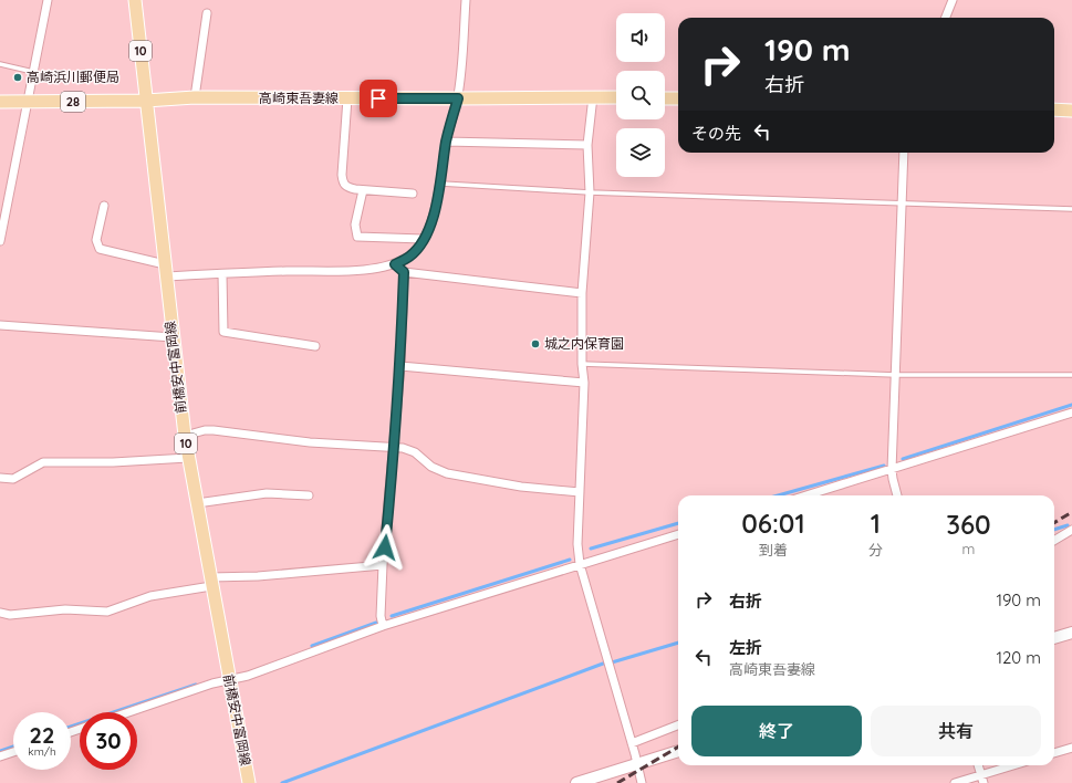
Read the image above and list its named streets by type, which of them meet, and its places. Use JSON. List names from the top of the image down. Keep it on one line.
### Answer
{"streets":{"main road":["10","高崎東吾妻線","28","前橋安中富岡線"]},"crossings":[["高崎東吾妻線","前橋安中富岡線"]],"places":["高崎浜川郵便局","城之内保育園"],"page":{"turn":["190 m","右折"],"then":"その先","eta":["06:01","到着","1","分","360","m"],"list":[{"name":"右折","value":"190 m"},{"name":"左折","note":"高崎東吾妻線","value":"120 m"}],"buttons":["終了","共有"],"speed":"22 km/h","limit":"30"}}
